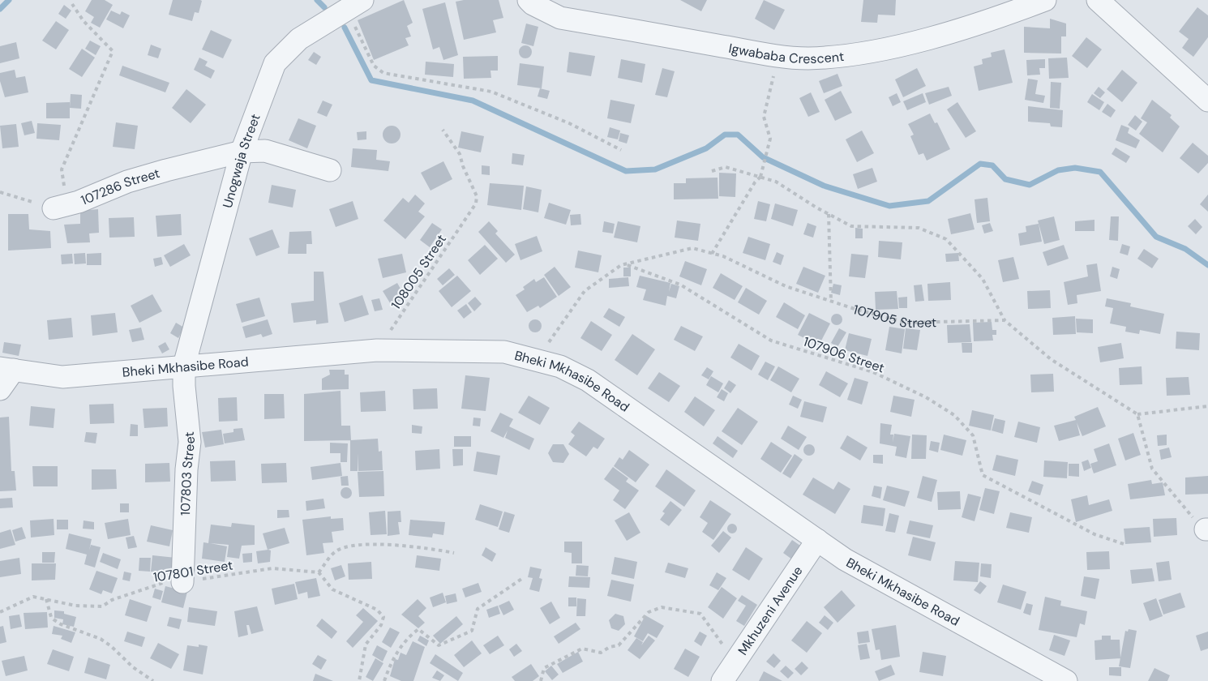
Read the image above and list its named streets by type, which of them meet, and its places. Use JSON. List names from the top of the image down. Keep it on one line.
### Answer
{"streets":{"street":["Igwababa Crescent","Unogwaja Street","107286 Street","Bheki Mkhasibe Road","107803 Street","Mkhuzeni Avenue"],"path":["108005 Street","107905 Street","107906 Street","107801 Street"]},"crossings":[["Unogwaja Street","107286 Street"],["Unogwaja Street","Bheki Mkhasibe Road"],["Unogwaja Street","107803 Street"],["108005 Street","Bheki Mkhasibe Road"],["107905 Street","107906 Street"],["107905 Street","Bheki Mkhasibe Road"],["Bheki Mkhasibe Road","107803 Street"],["Bheki Mkhasibe Road","Mkhuzeni Avenue"],["107803 Street","107801 Street"]]}
